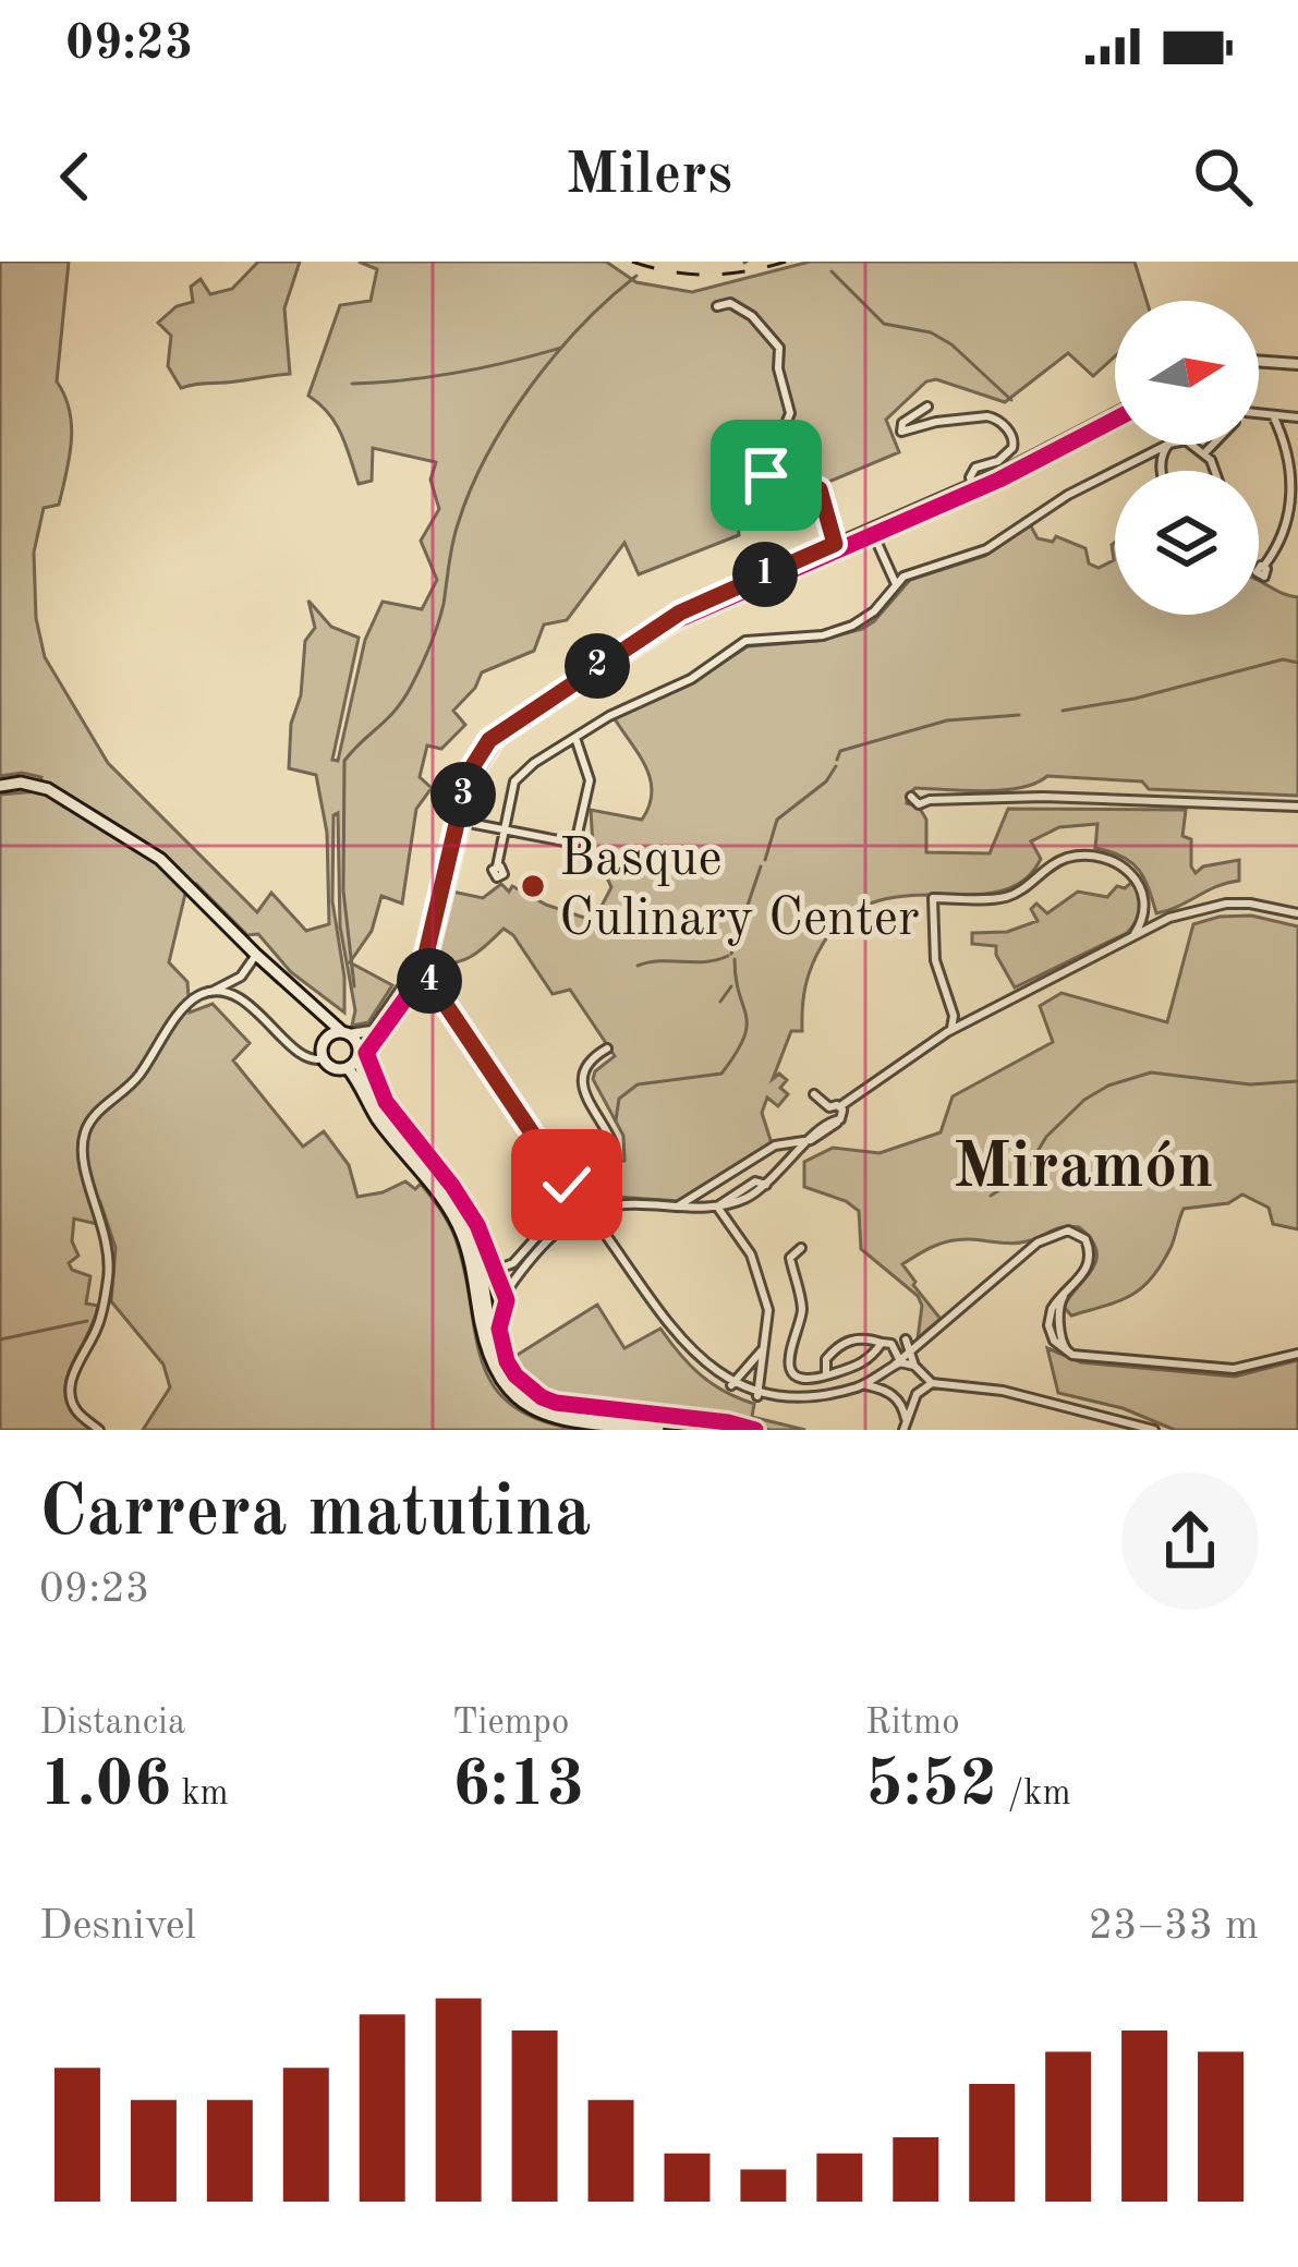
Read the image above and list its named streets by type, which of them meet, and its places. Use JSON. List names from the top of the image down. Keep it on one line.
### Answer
{"districts":["Miramón"],"places":["Basque Culinary Center"],"north":"right","page":{"status":"09:23","header":"Milers","pins":["1","2","3","4"],"heading":["Carrera matutina","09:23"],"stats":[["Distancia","1.06 km"],["Tiempo","6:13"],["Ritmo","5:52 /km"]],"chart":["Desnivel","23–33 m"]}}
